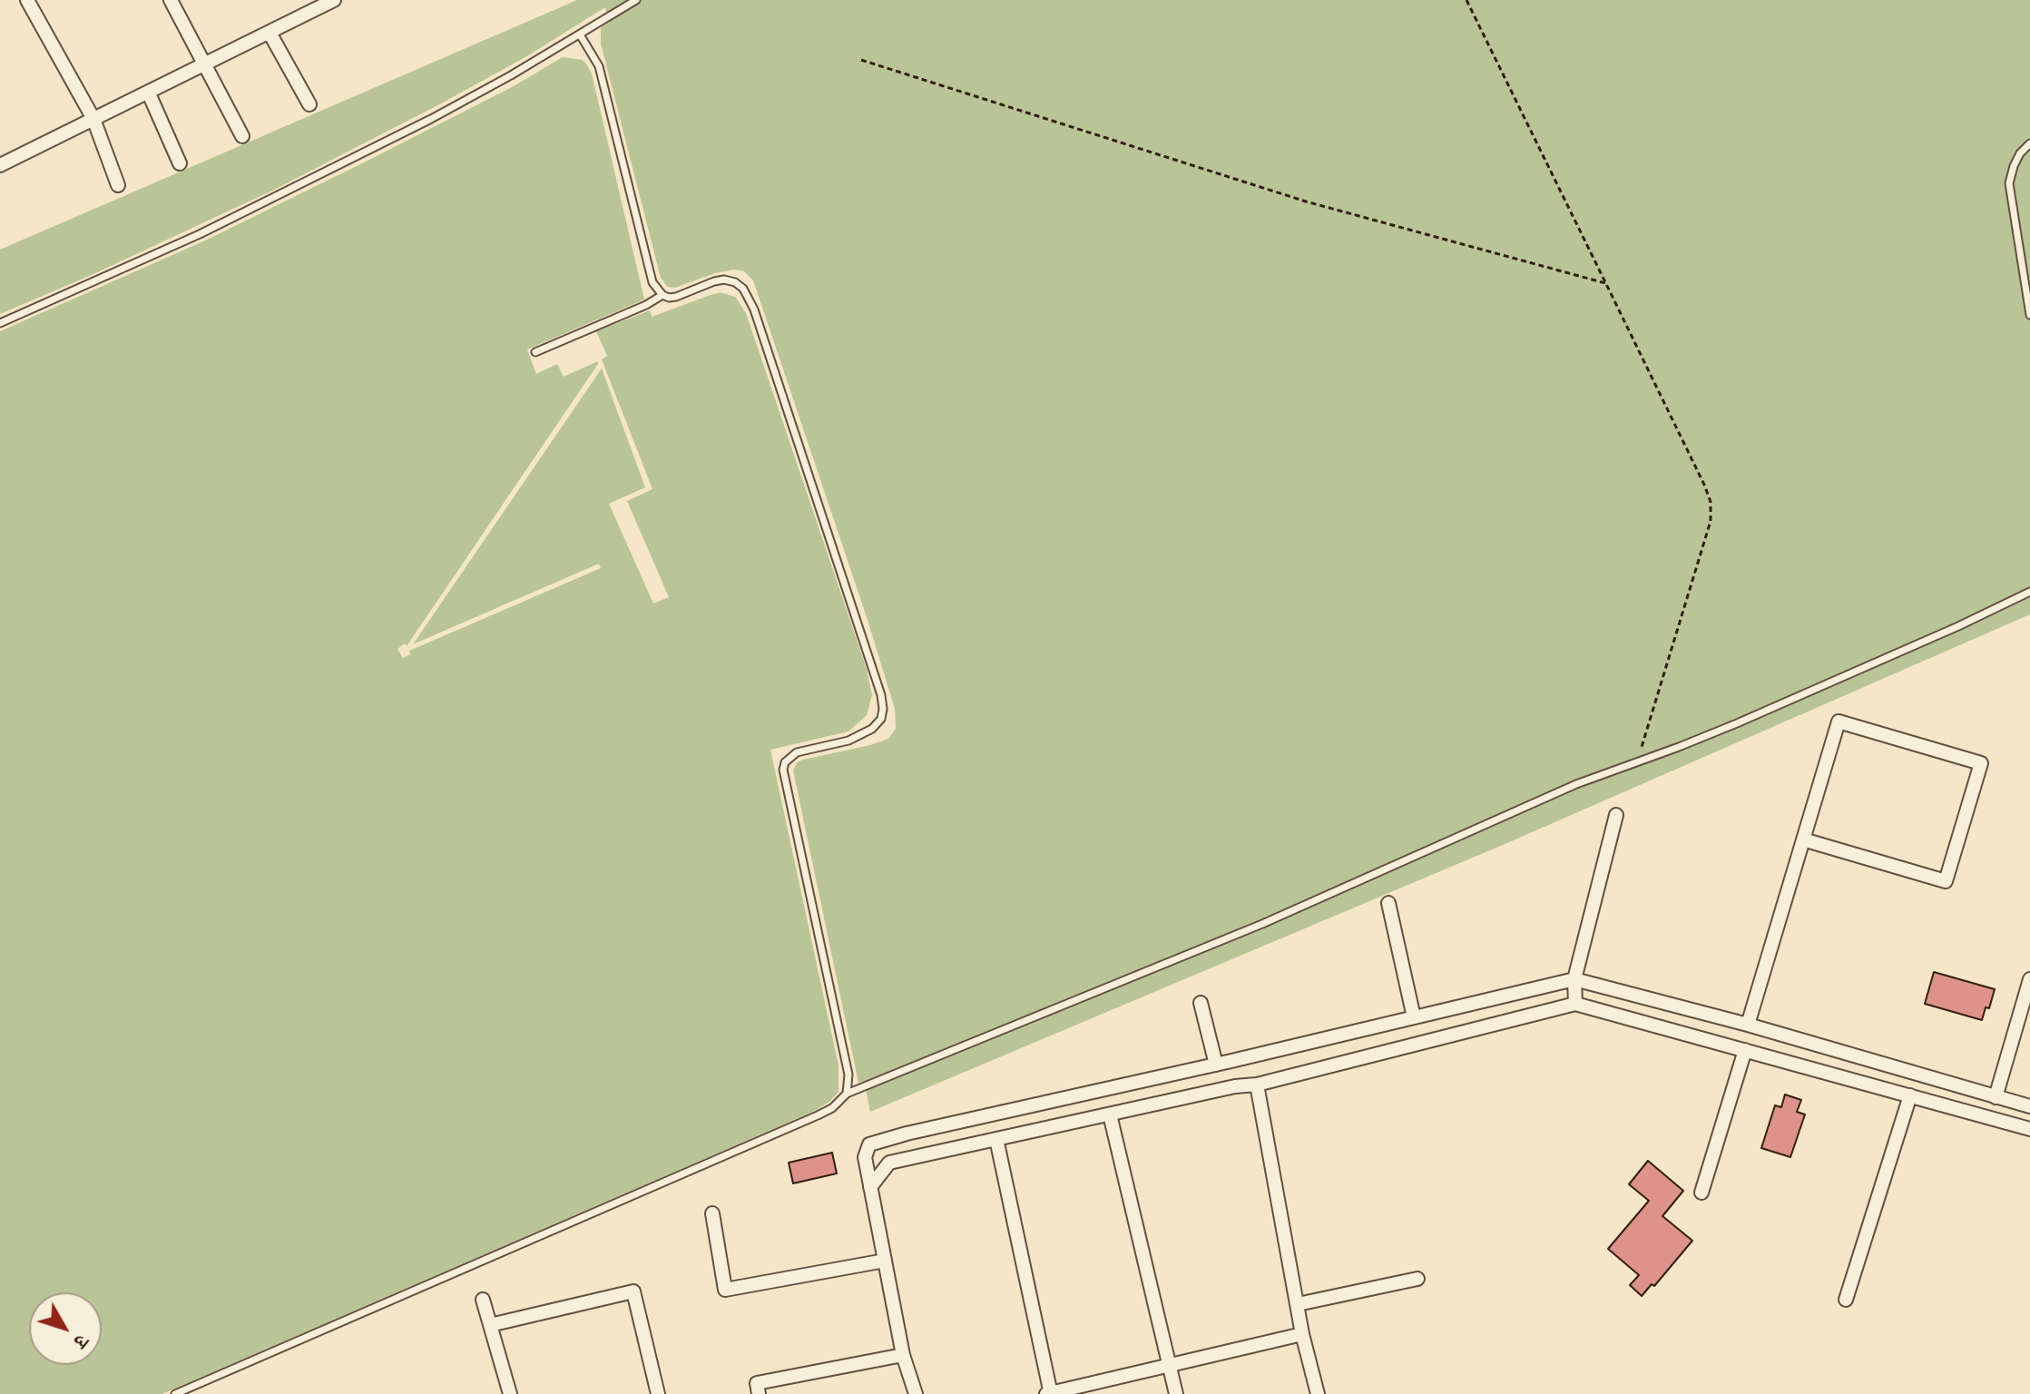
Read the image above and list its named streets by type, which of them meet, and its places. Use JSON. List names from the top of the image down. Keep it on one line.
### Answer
{"north":"bottom right"}
